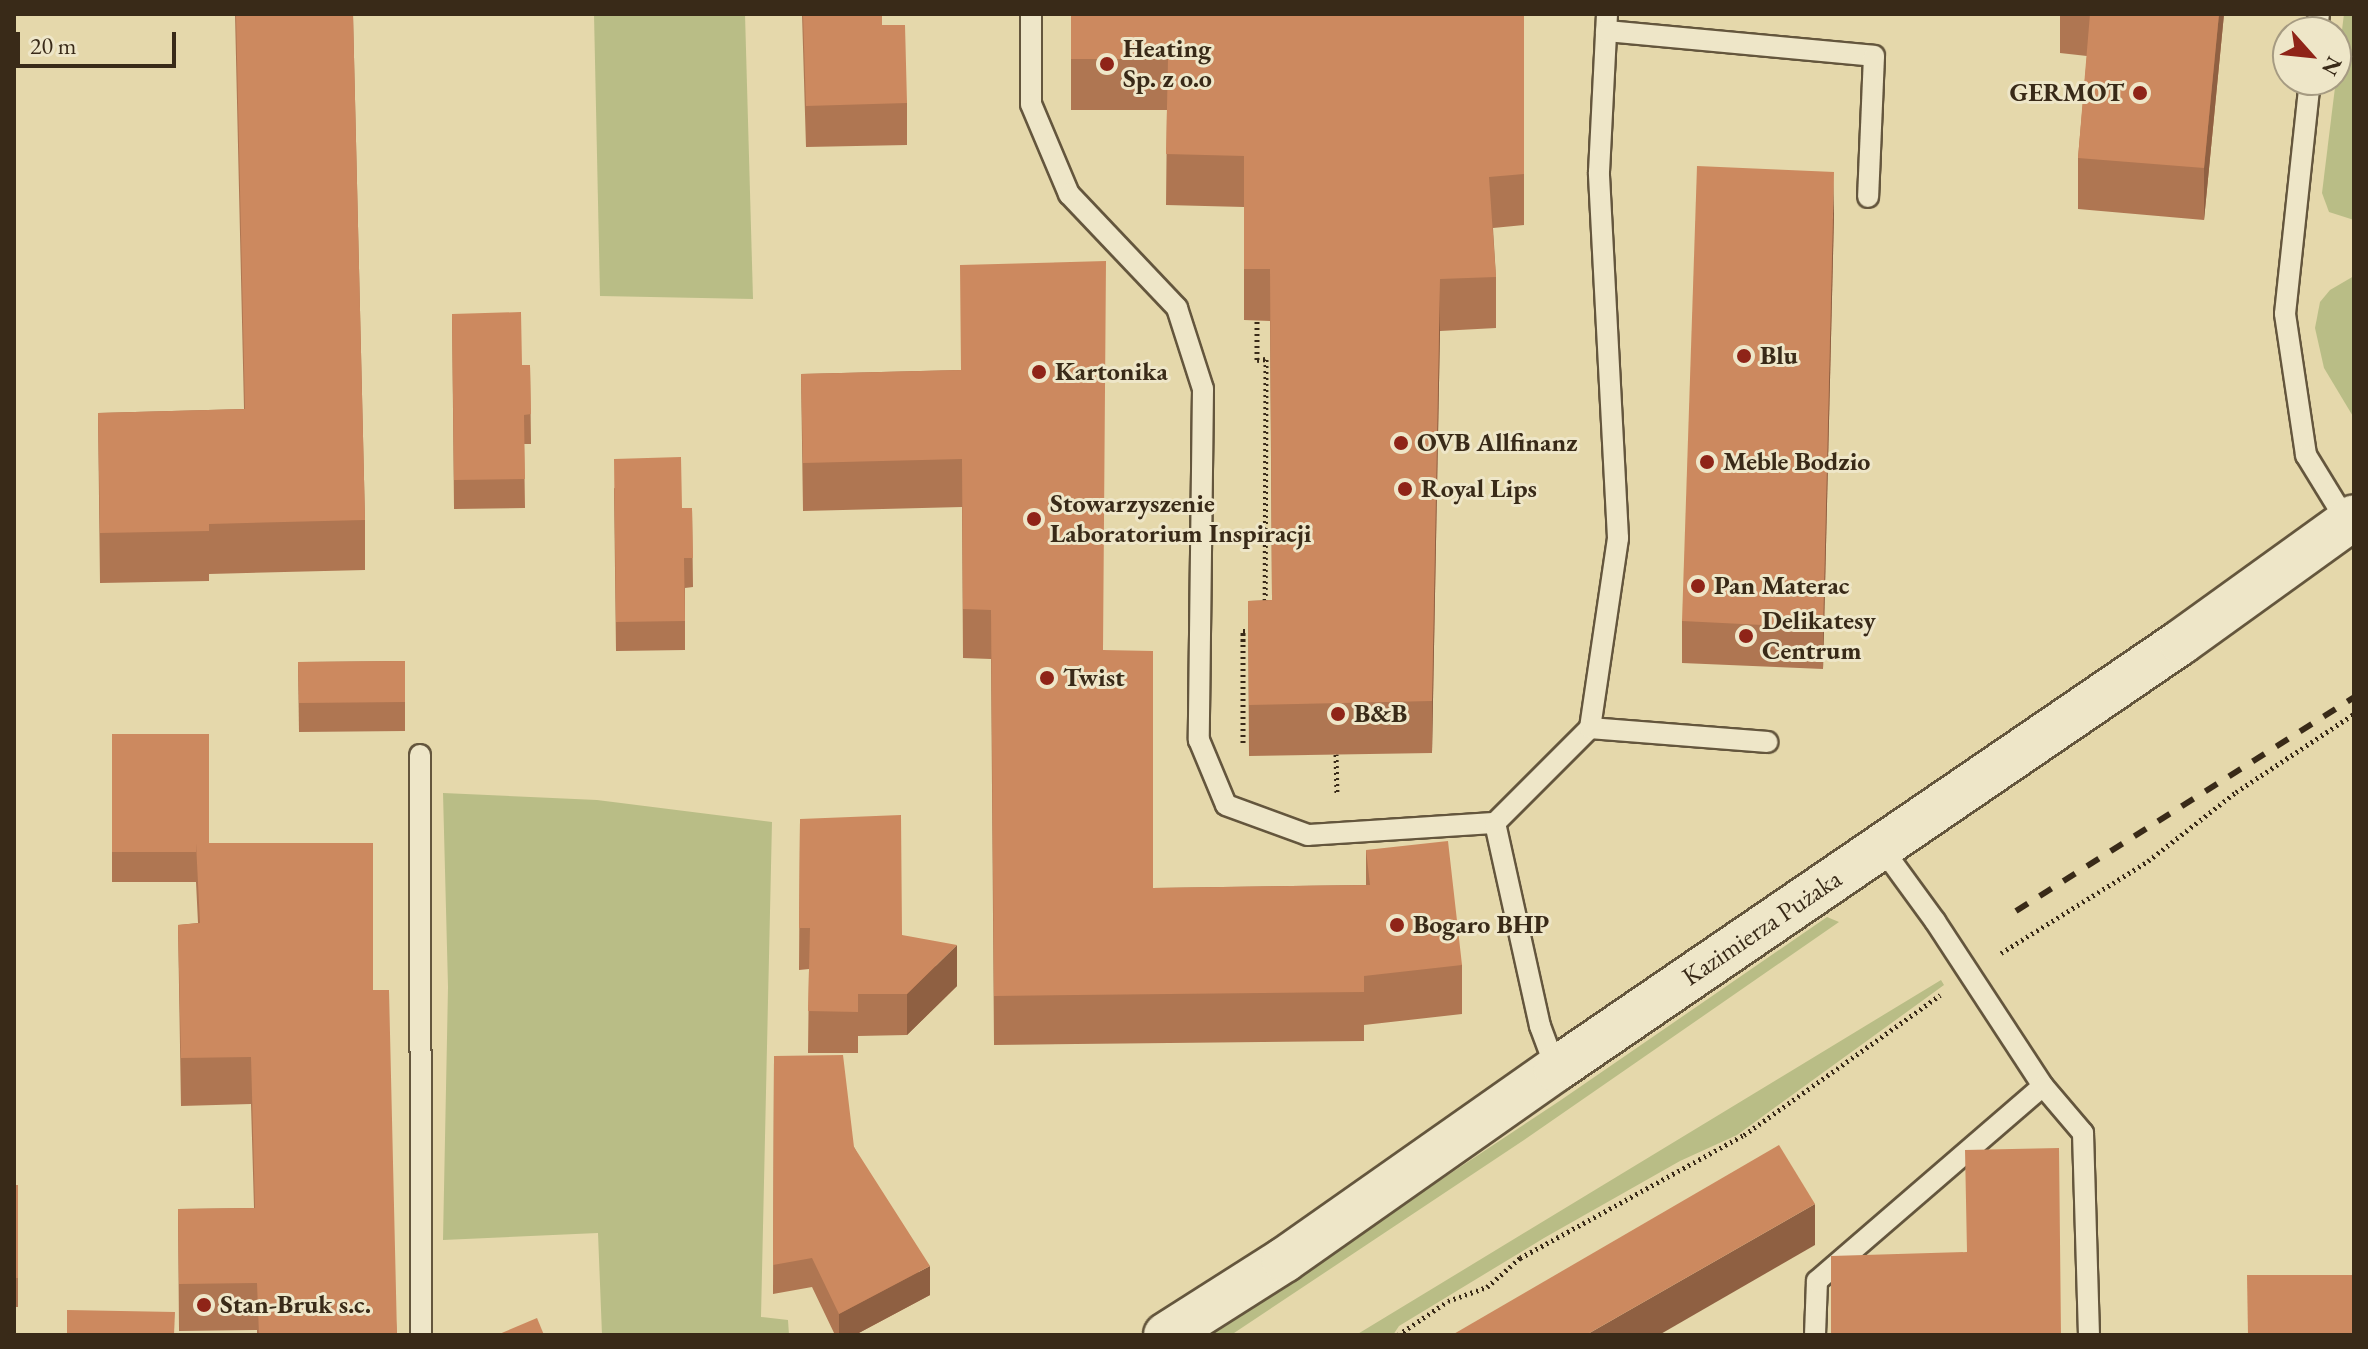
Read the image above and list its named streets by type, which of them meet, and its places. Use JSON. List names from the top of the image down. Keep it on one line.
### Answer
{"streets":{"street":["Kazimierza Pużaka"]},"places":["Heating Sp. z o.o","GERMOT","Blu","Kartonika","OVB Allfinanz","Meble Bodzio","Royal Lips","Stowarzyszenie Laboratorium Inspiracji","Pan Materac","Delikatesy Centrum","Twist","B&B","Bogaro BHP","Stan-Bruk s.c."],"scale_bar":"20 m","north":"bottom right"}
